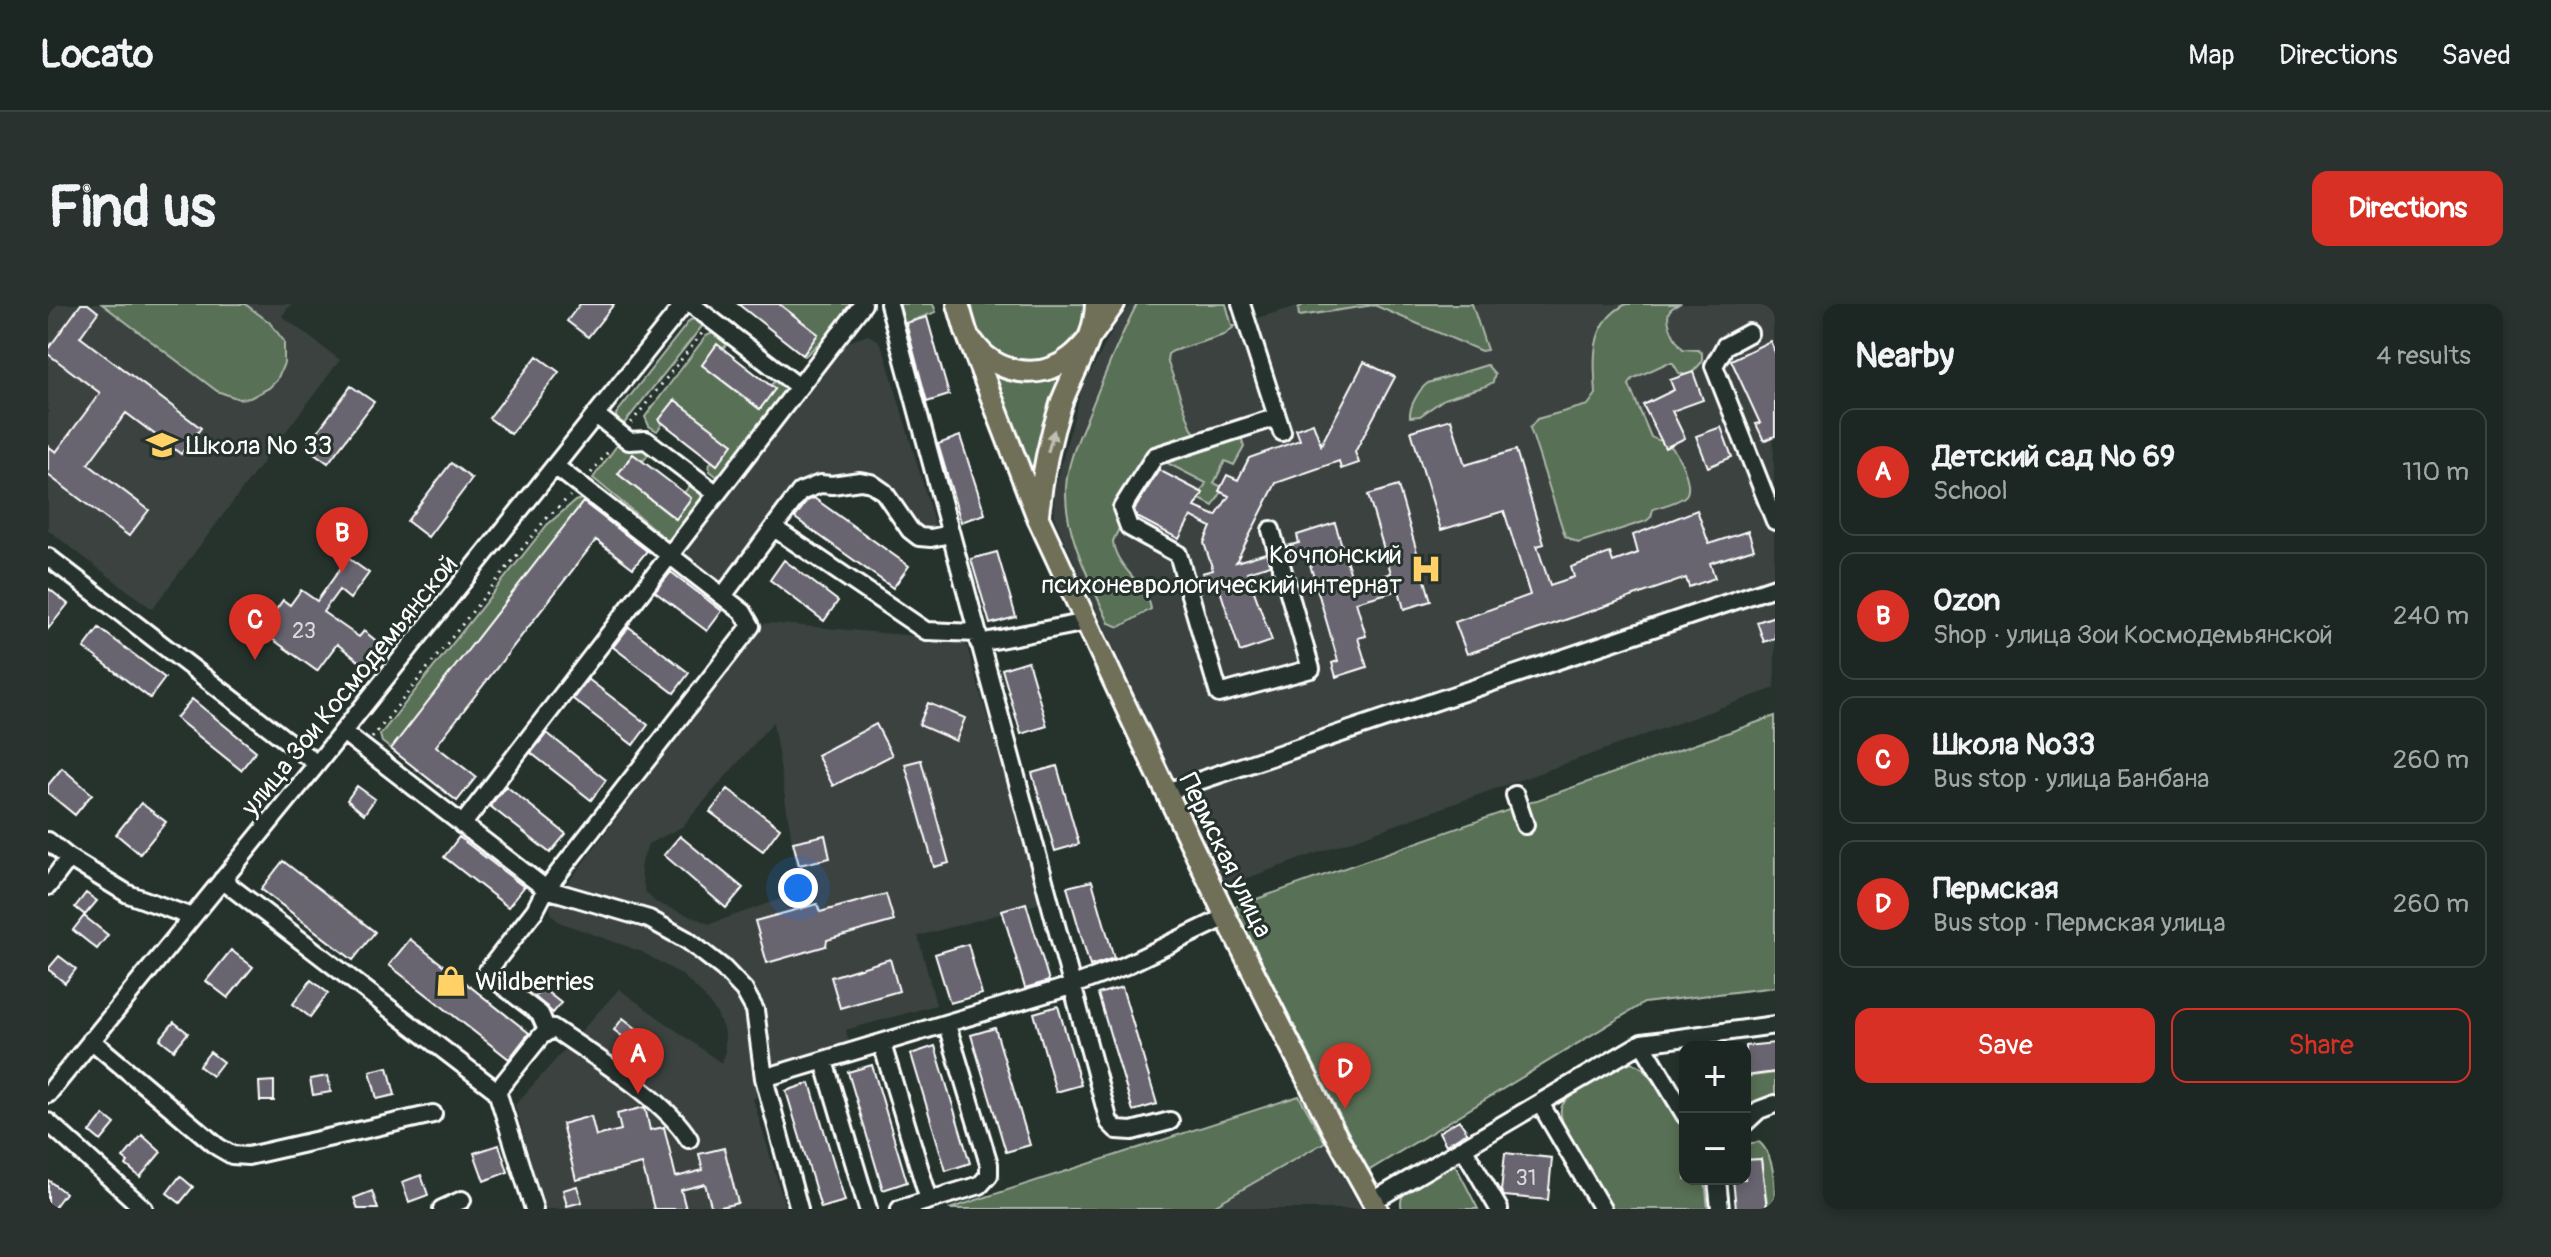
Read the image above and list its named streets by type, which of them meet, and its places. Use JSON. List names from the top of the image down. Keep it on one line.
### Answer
{"streets":{"main road":["Пермская улица"],"street":["улица Зои Космодемьянской"]},"places":{"school or university":["Школа № 33"],"hospital":["Кочпонский психоневрологический интернат"],"shop":["Wildberries"]},"house_numbers":["23","31"],"page":{"header":"Locato","nav":["Map","Directions","Saved"],"buttons":["Directions",["Save","Share"]],"title":"Find us","heading":["Nearby","4 results"],"list":[{"mark":"A","name":"Детский сад № 69","note":"School","value":"110 m"},{"mark":"B","name":"Ozon","note":"Shop · улица Зои Космодемьянской","value":"240 m"},{"mark":"C","name":"Школа №33","note":"Bus stop · улица Банбана","value":"260 m"},{"mark":"D","name":"Пермская","note":"Bus stop · Пермская улица","value":"260 m"}],"pins":["B","C","A","D"],"map_buttons":["+","−"]}}
